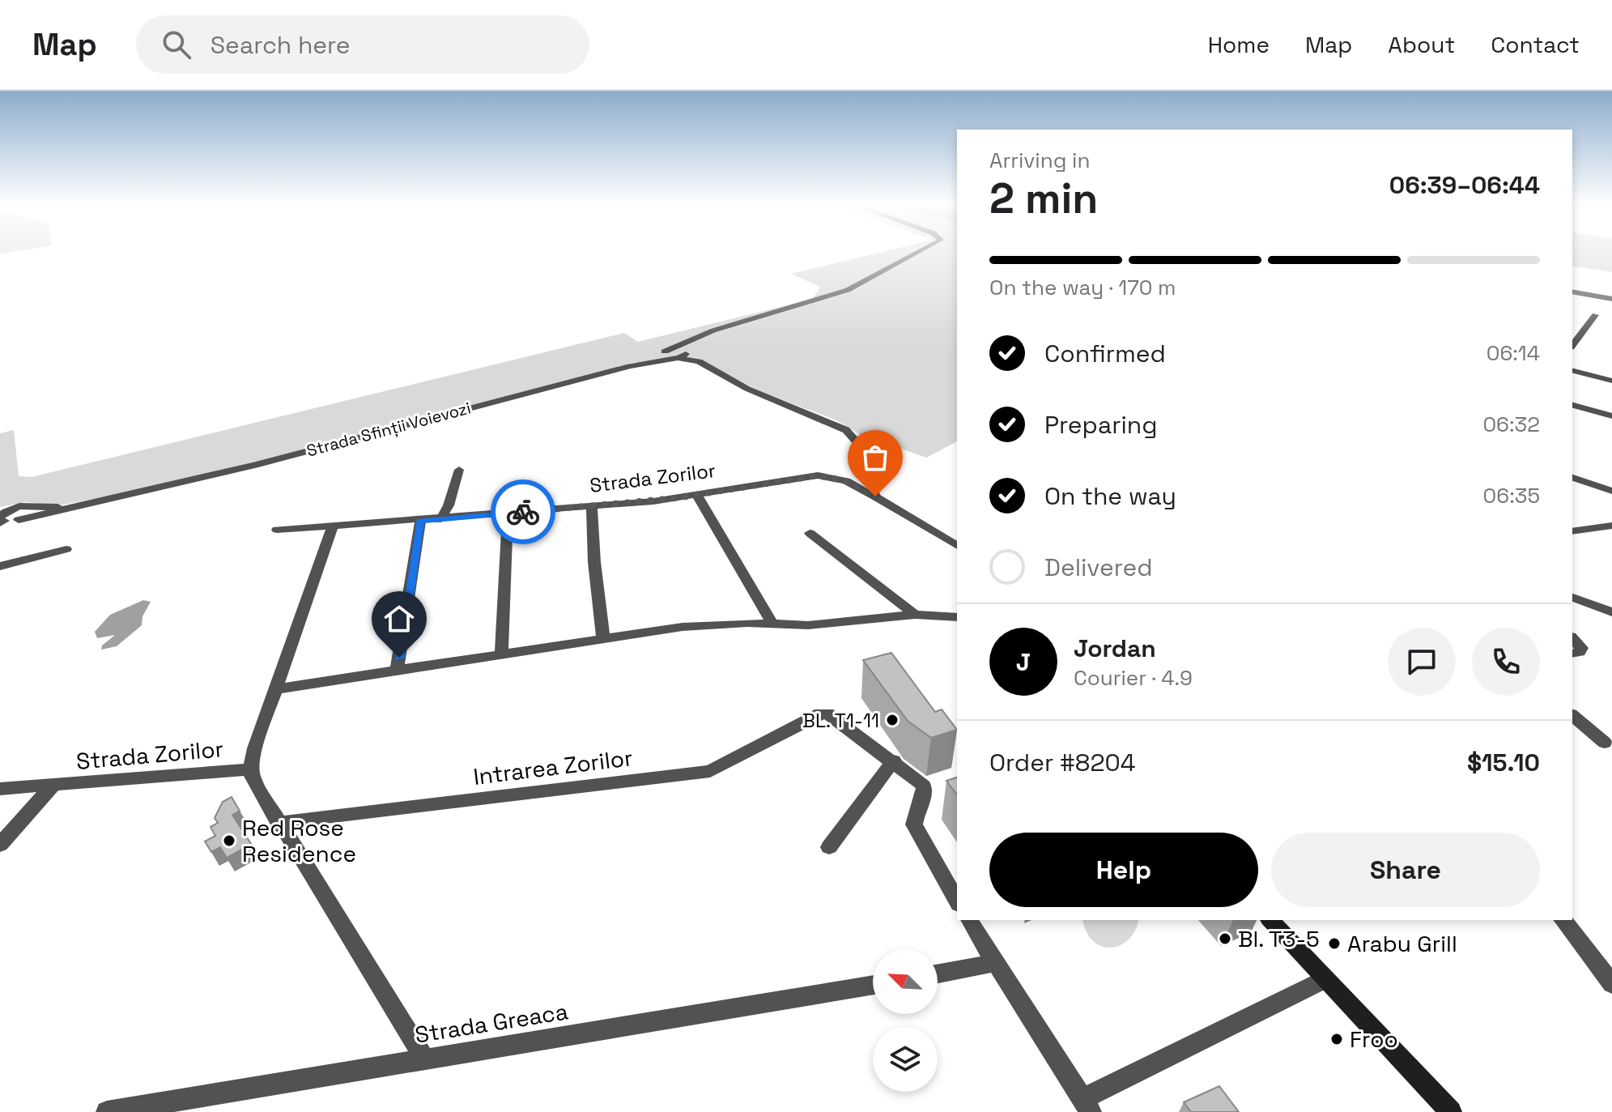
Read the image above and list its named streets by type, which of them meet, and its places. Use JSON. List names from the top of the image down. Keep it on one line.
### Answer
{"streets":{"street":["Strada Sfinții Voievozi","Strada Zorilor","Intrarea Zorilor","Strada Greaca"]},"crossings":[["Strada Sfinții Voievozi","Strada Zorilor"],["Strada Zorilor","Intrarea Zorilor"],["Strada Zorilor","Strada Greaca"]],"places":["BL. T1-11","Red Rose Residence","Bl. T3-5","Arabu Grill","Froo"],"north":"top left","page":{"header":"Map","search":"Search here","nav":["Home","Map","About","Contact"],"heading":["2 min","Arriving in","06:39–06:44"],"panel":["Jordan","Courier · 4.9","Order #8204","$15.10"],"bar":"On the way · 170 m","list":[["Confirmed","06:14"],["Preparing","06:32"],["On the way","06:35"],"Delivered"],"round":"J","buttons":["Help","Share"]}}
